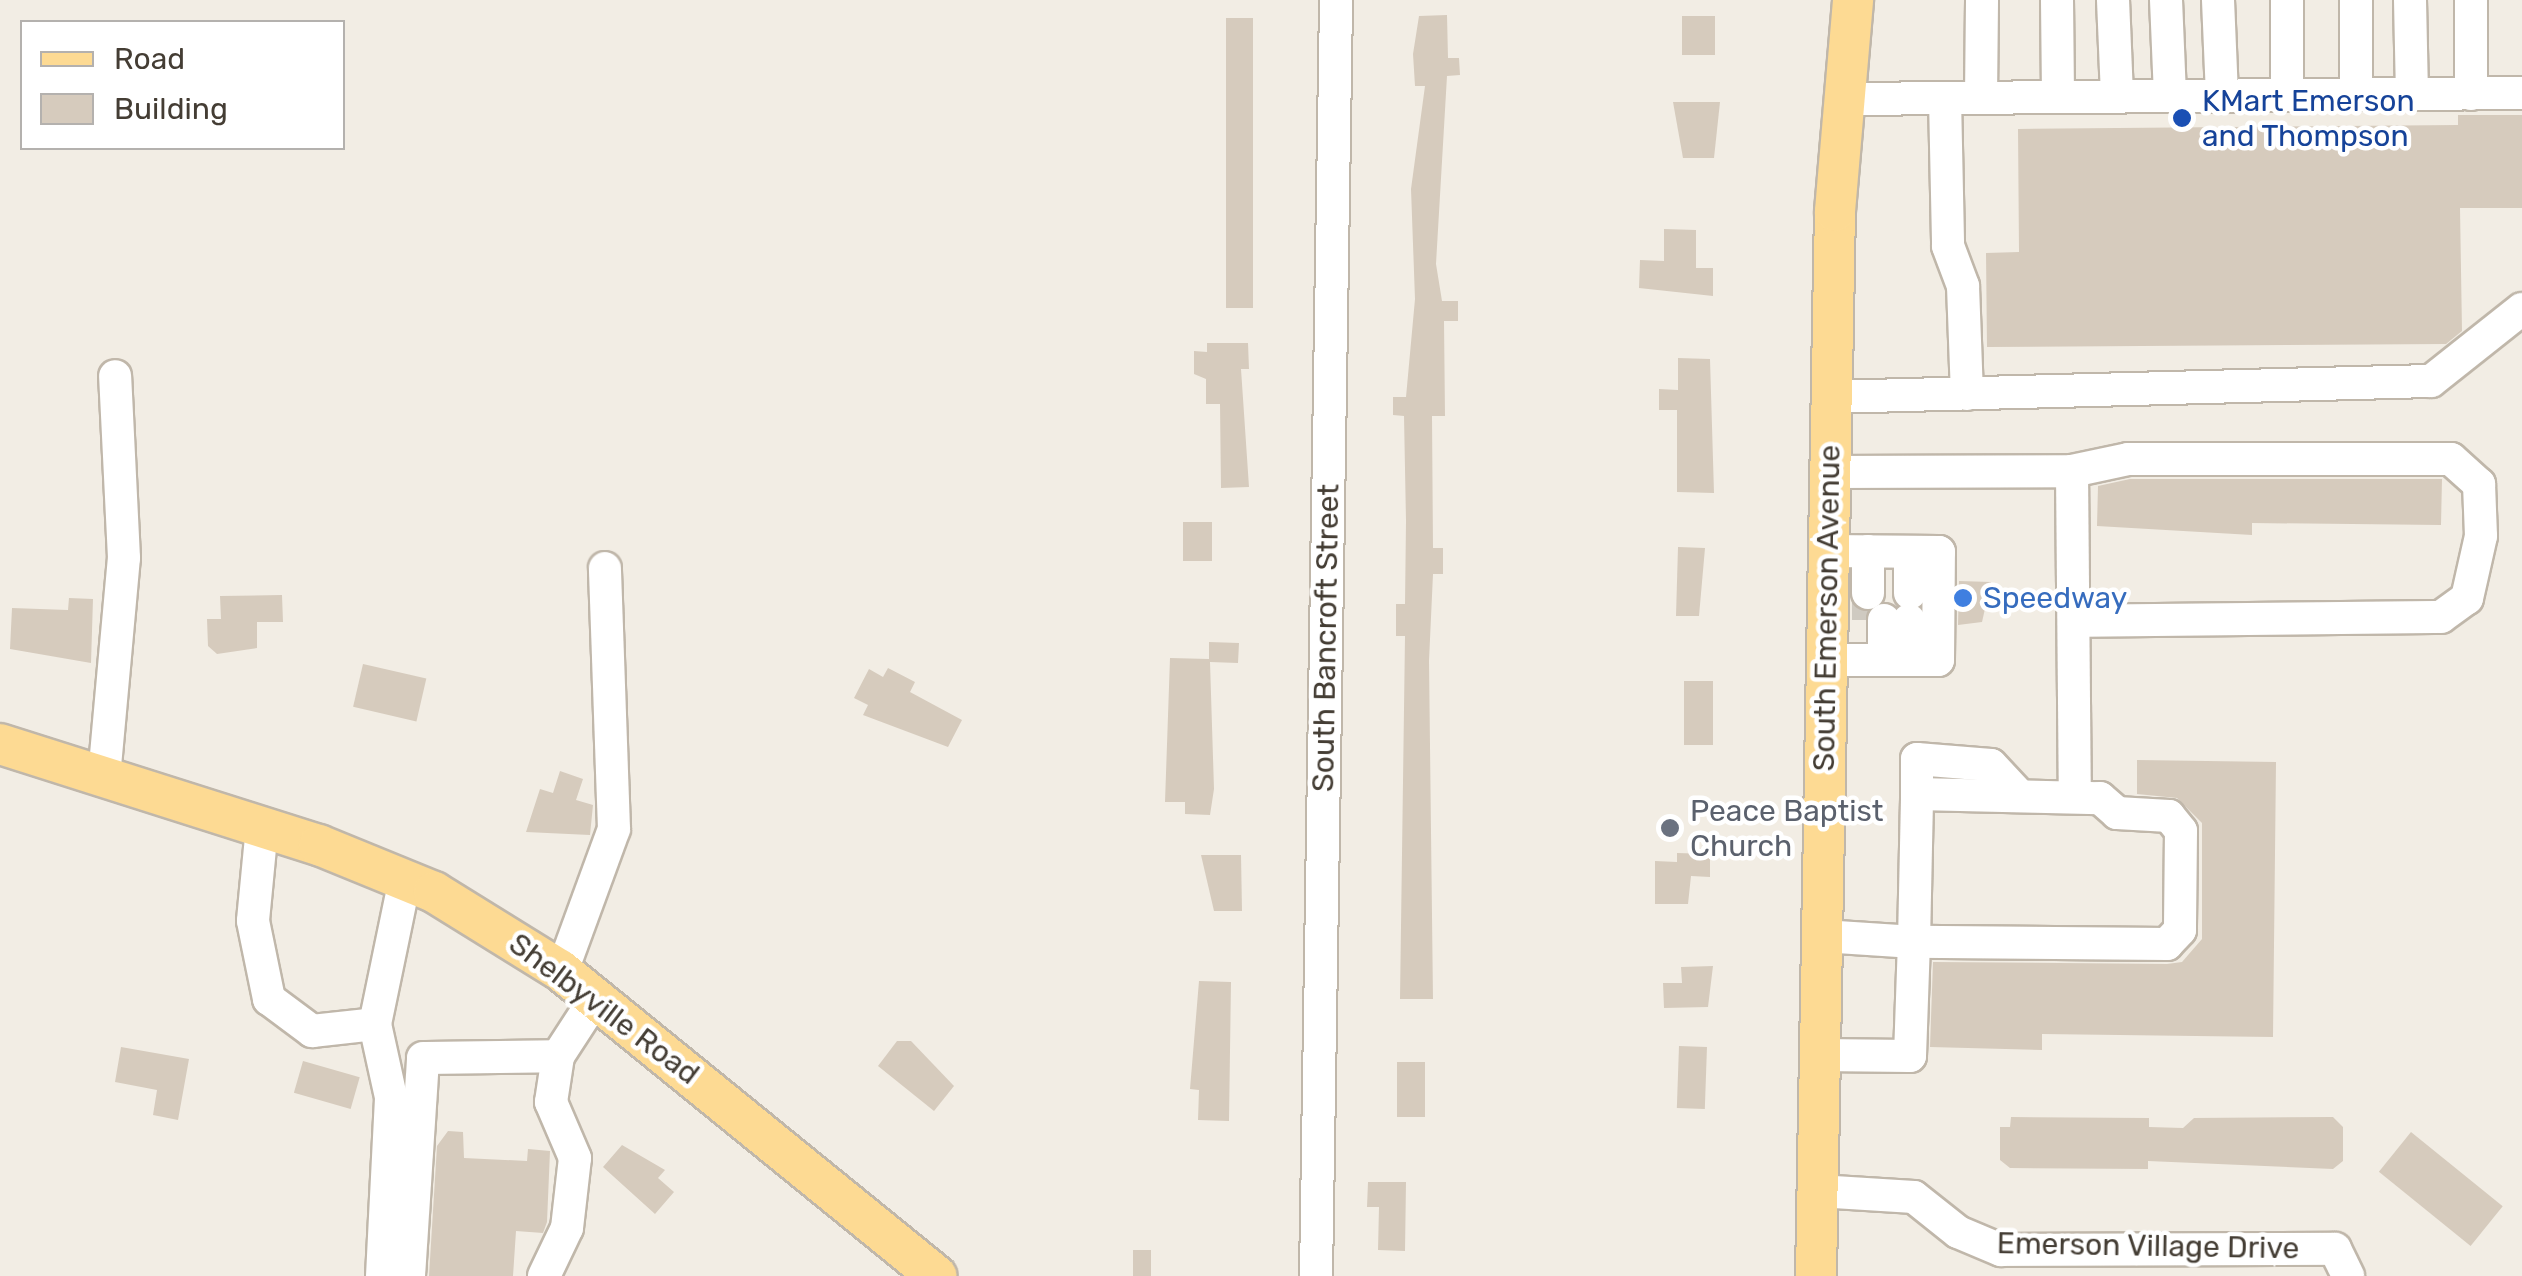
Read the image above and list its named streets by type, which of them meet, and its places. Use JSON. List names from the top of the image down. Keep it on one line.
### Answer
{"streets":{"main road":["South Emerson Avenue","Shelbyville Road"],"street":["South Bancroft Street","Emerson Village Drive"]},"crossings":[["South Emerson Avenue","Emerson Village Drive"]],"places":["KMart Emerson and Thompson","Speedway","Peace Baptist Church"],"legend":["Road","Building"]}
